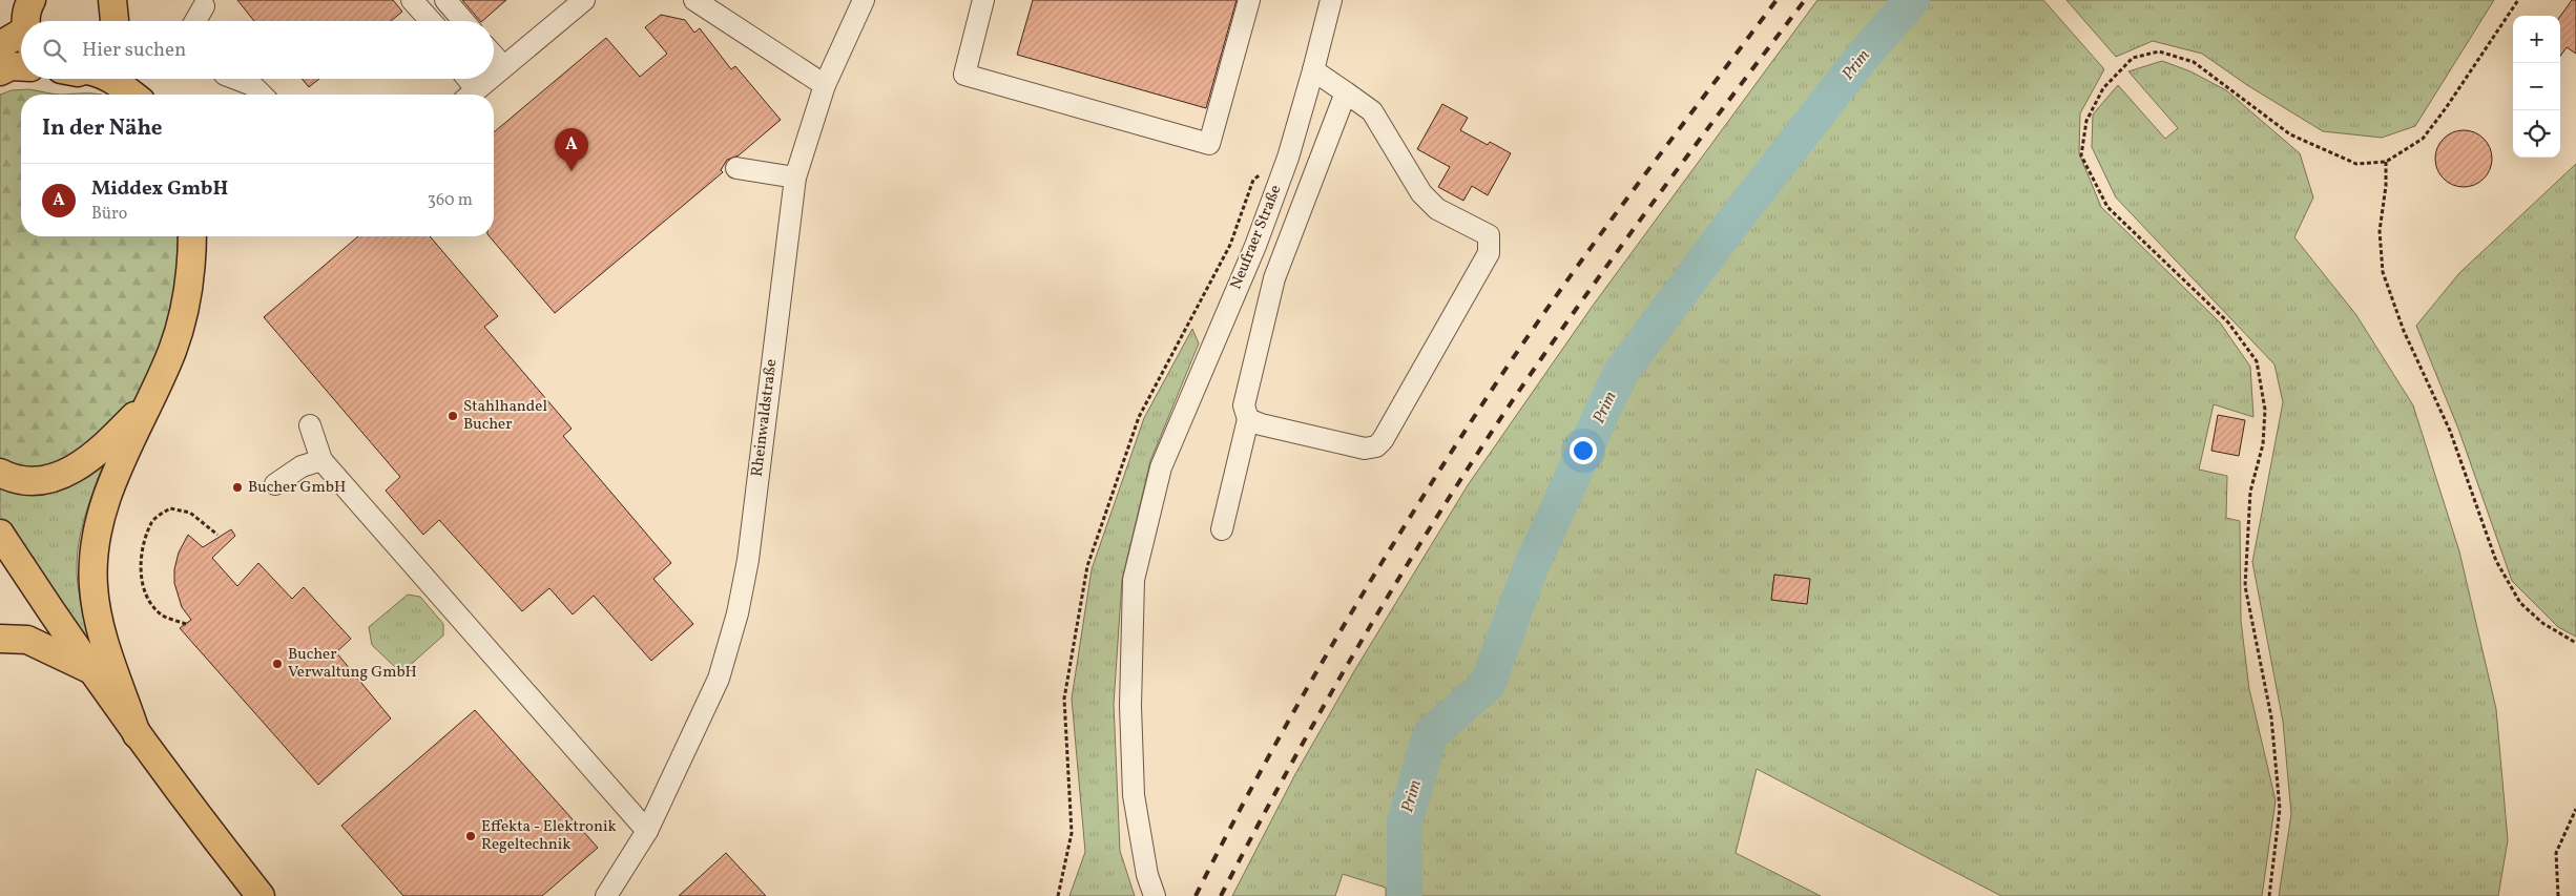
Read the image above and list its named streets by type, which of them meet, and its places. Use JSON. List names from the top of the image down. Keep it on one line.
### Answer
{"streets":{"street":["Neufraer Straße","Rheinwaldstraße"]},"water":["Prim"],"places":["Stahlhandel Bucher","Bucher GmbH","Bucher Verwaltung GmbH","Effekta - Elektronik Regeltechnik"],"page":{"map_buttons":["+","−"],"search":"Hier suchen","heading":"In der Nähe","pins":"A","list":[{"mark":"A","name":"Middex GmbH","note":"Büro","value":"360 m"}]}}
